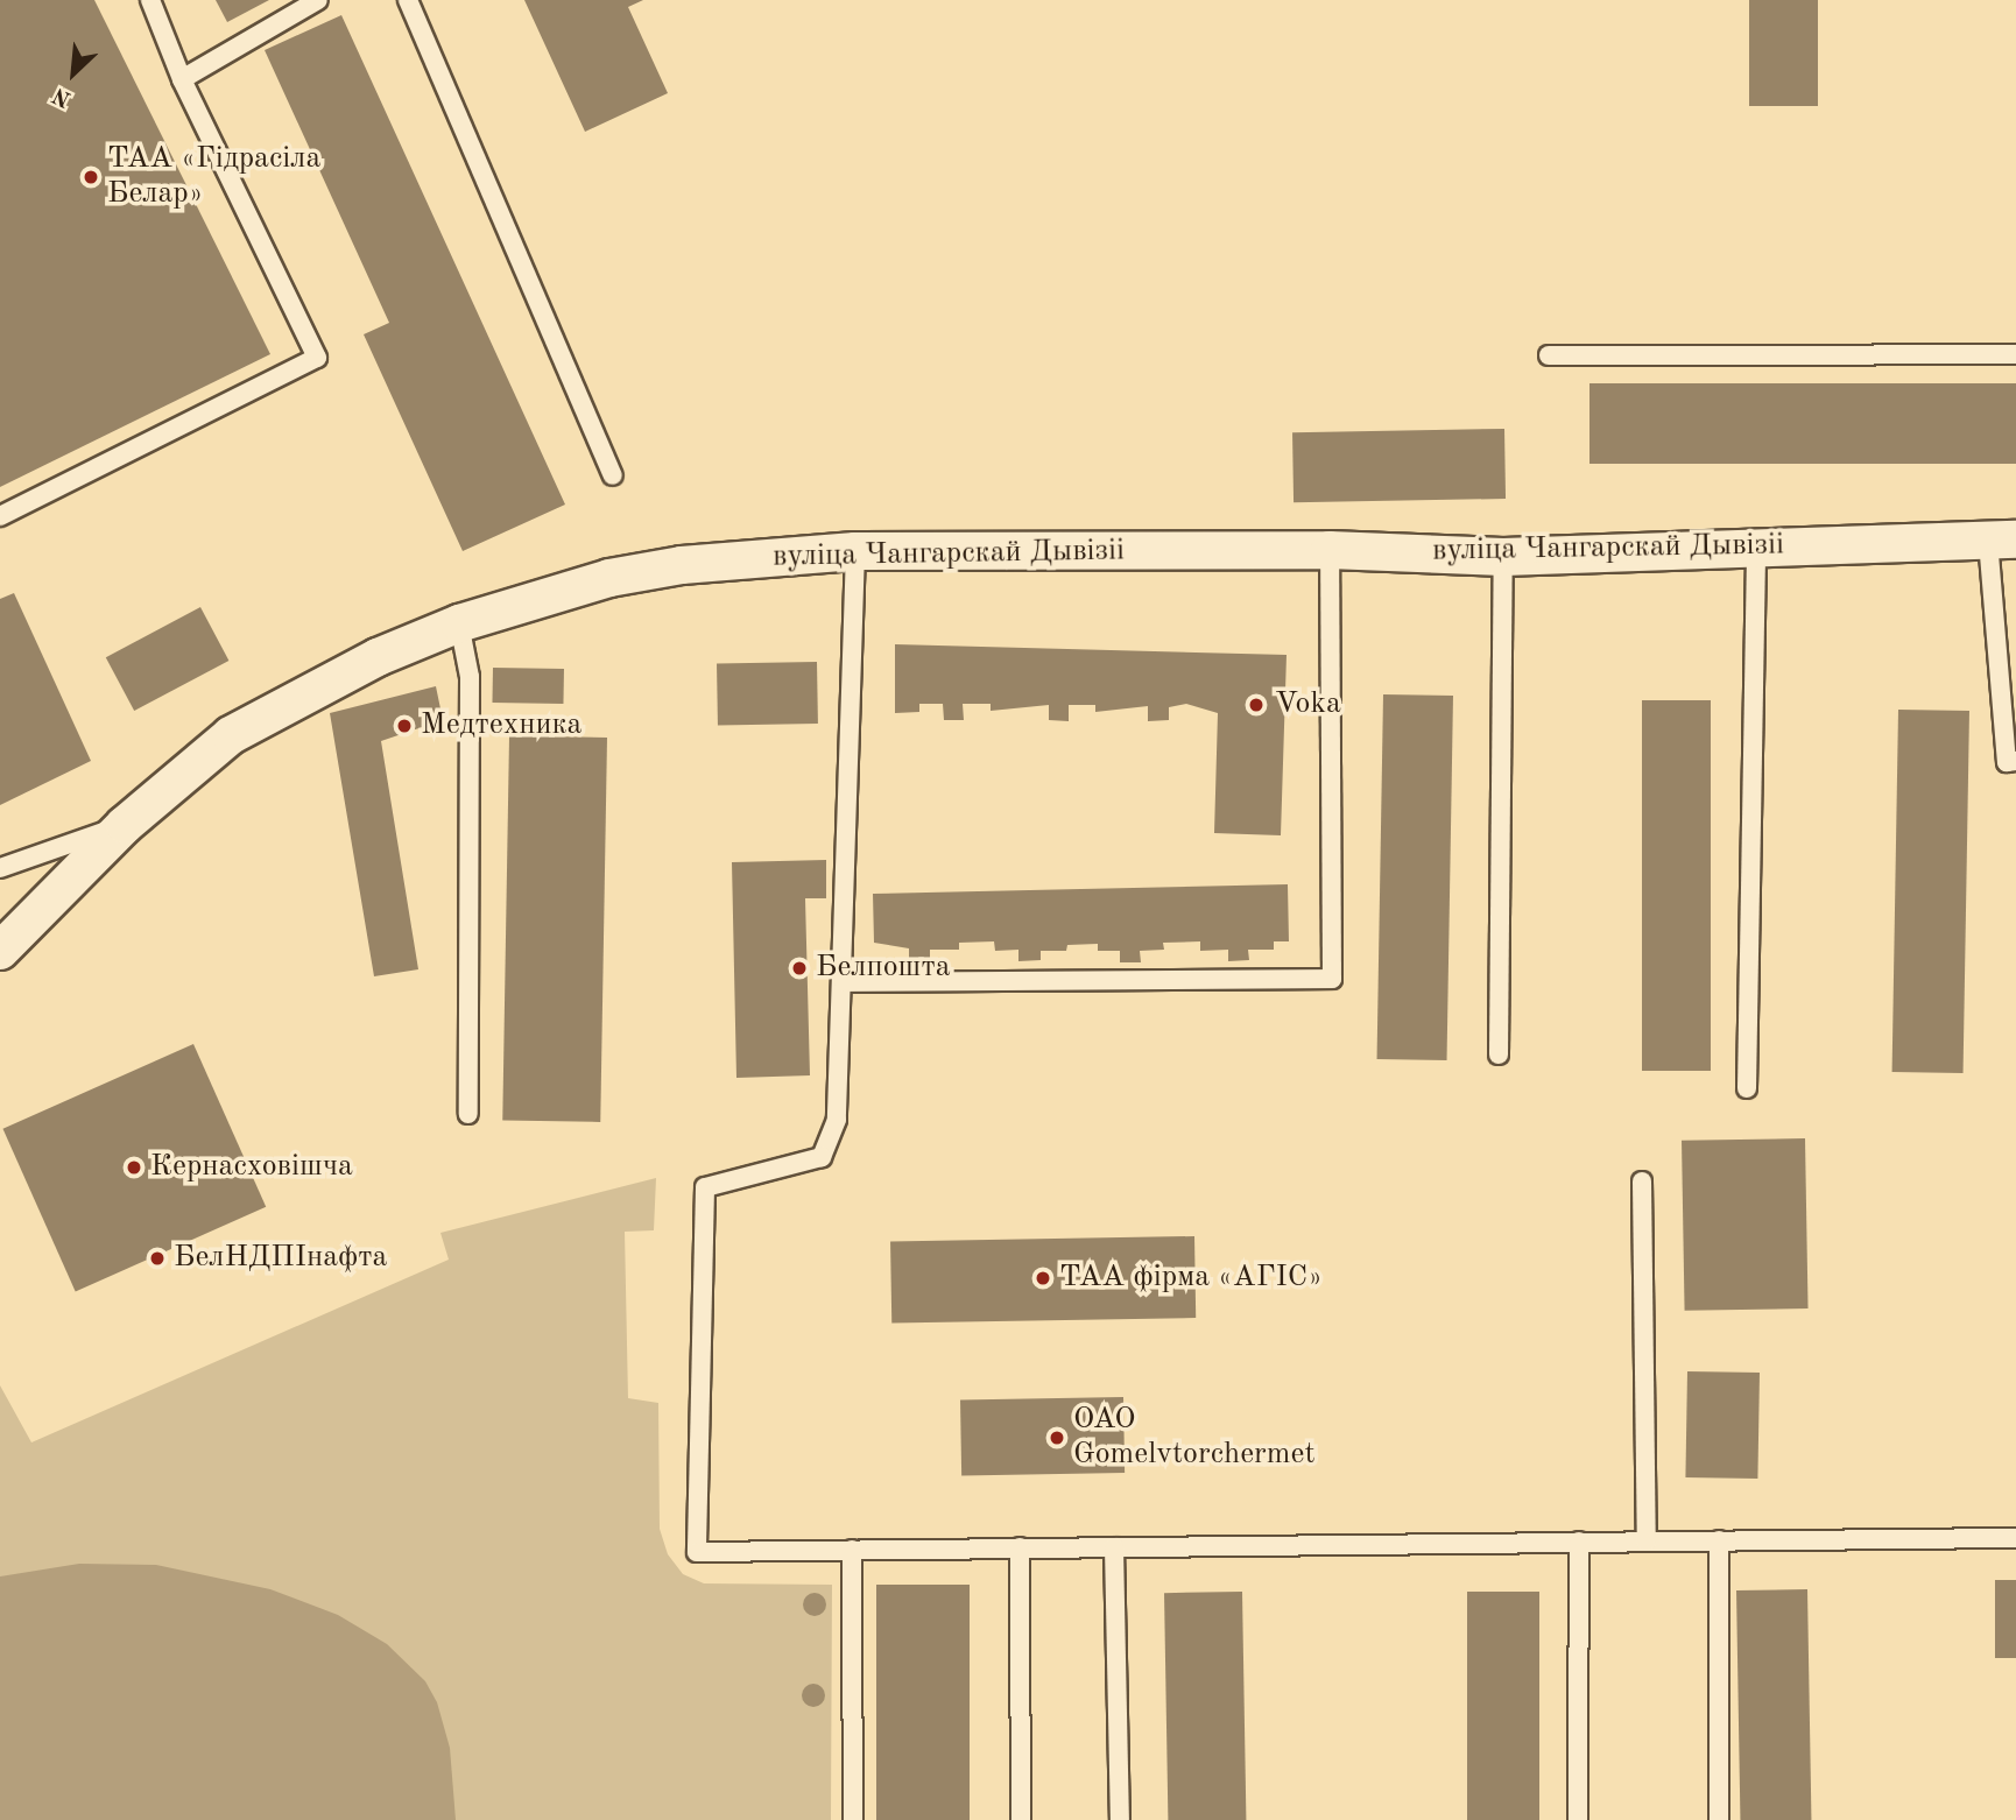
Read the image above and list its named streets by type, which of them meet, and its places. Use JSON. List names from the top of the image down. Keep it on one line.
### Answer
{"streets":{"street":["вуліца Чангарскай Дывізіі"]},"places":["ТАА «Гідрасіла Белар»","Voka","Медтехника","Белпошта","Кернасховішча","БелНДПІнафта","ТАА фірма «АГІС»","OAO Gomelvtorchermet"],"north":"bottom left"}
